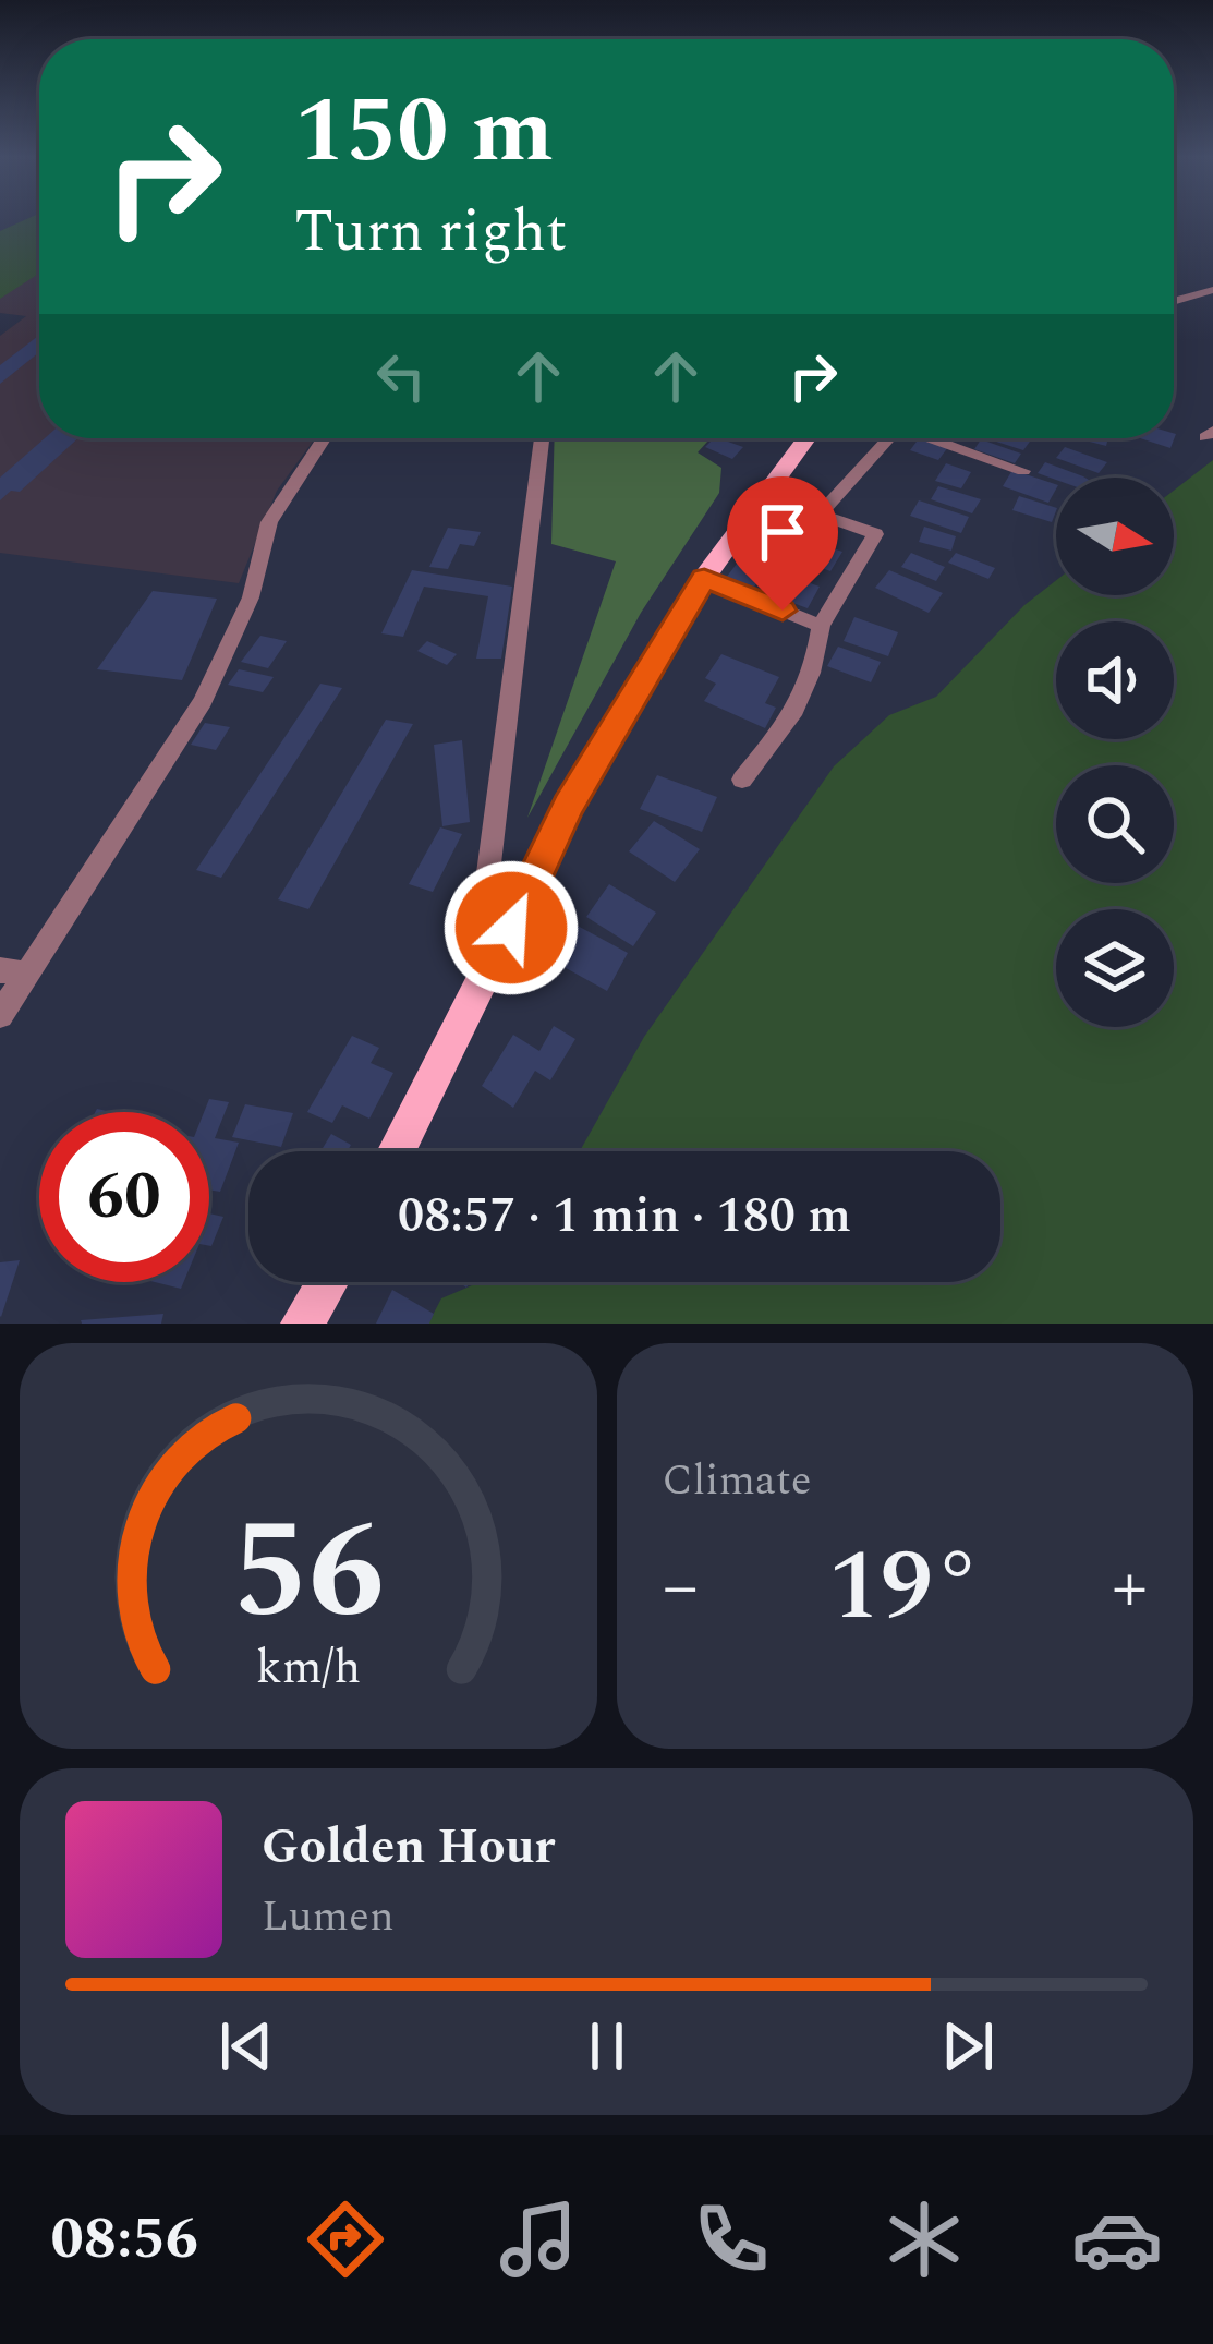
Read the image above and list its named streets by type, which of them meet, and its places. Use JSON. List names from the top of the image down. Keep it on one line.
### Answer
{"north":"right","page":{"turn":["150 m","Turn right"],"limit":"60","trip":"08:57 · 1 min · 180 m","tile":"Climate","heat":["−","19°","+"],"song":["Golden Hour","Lumen"],"tabs":"08:56","gauge":["56","km/h"]}}
